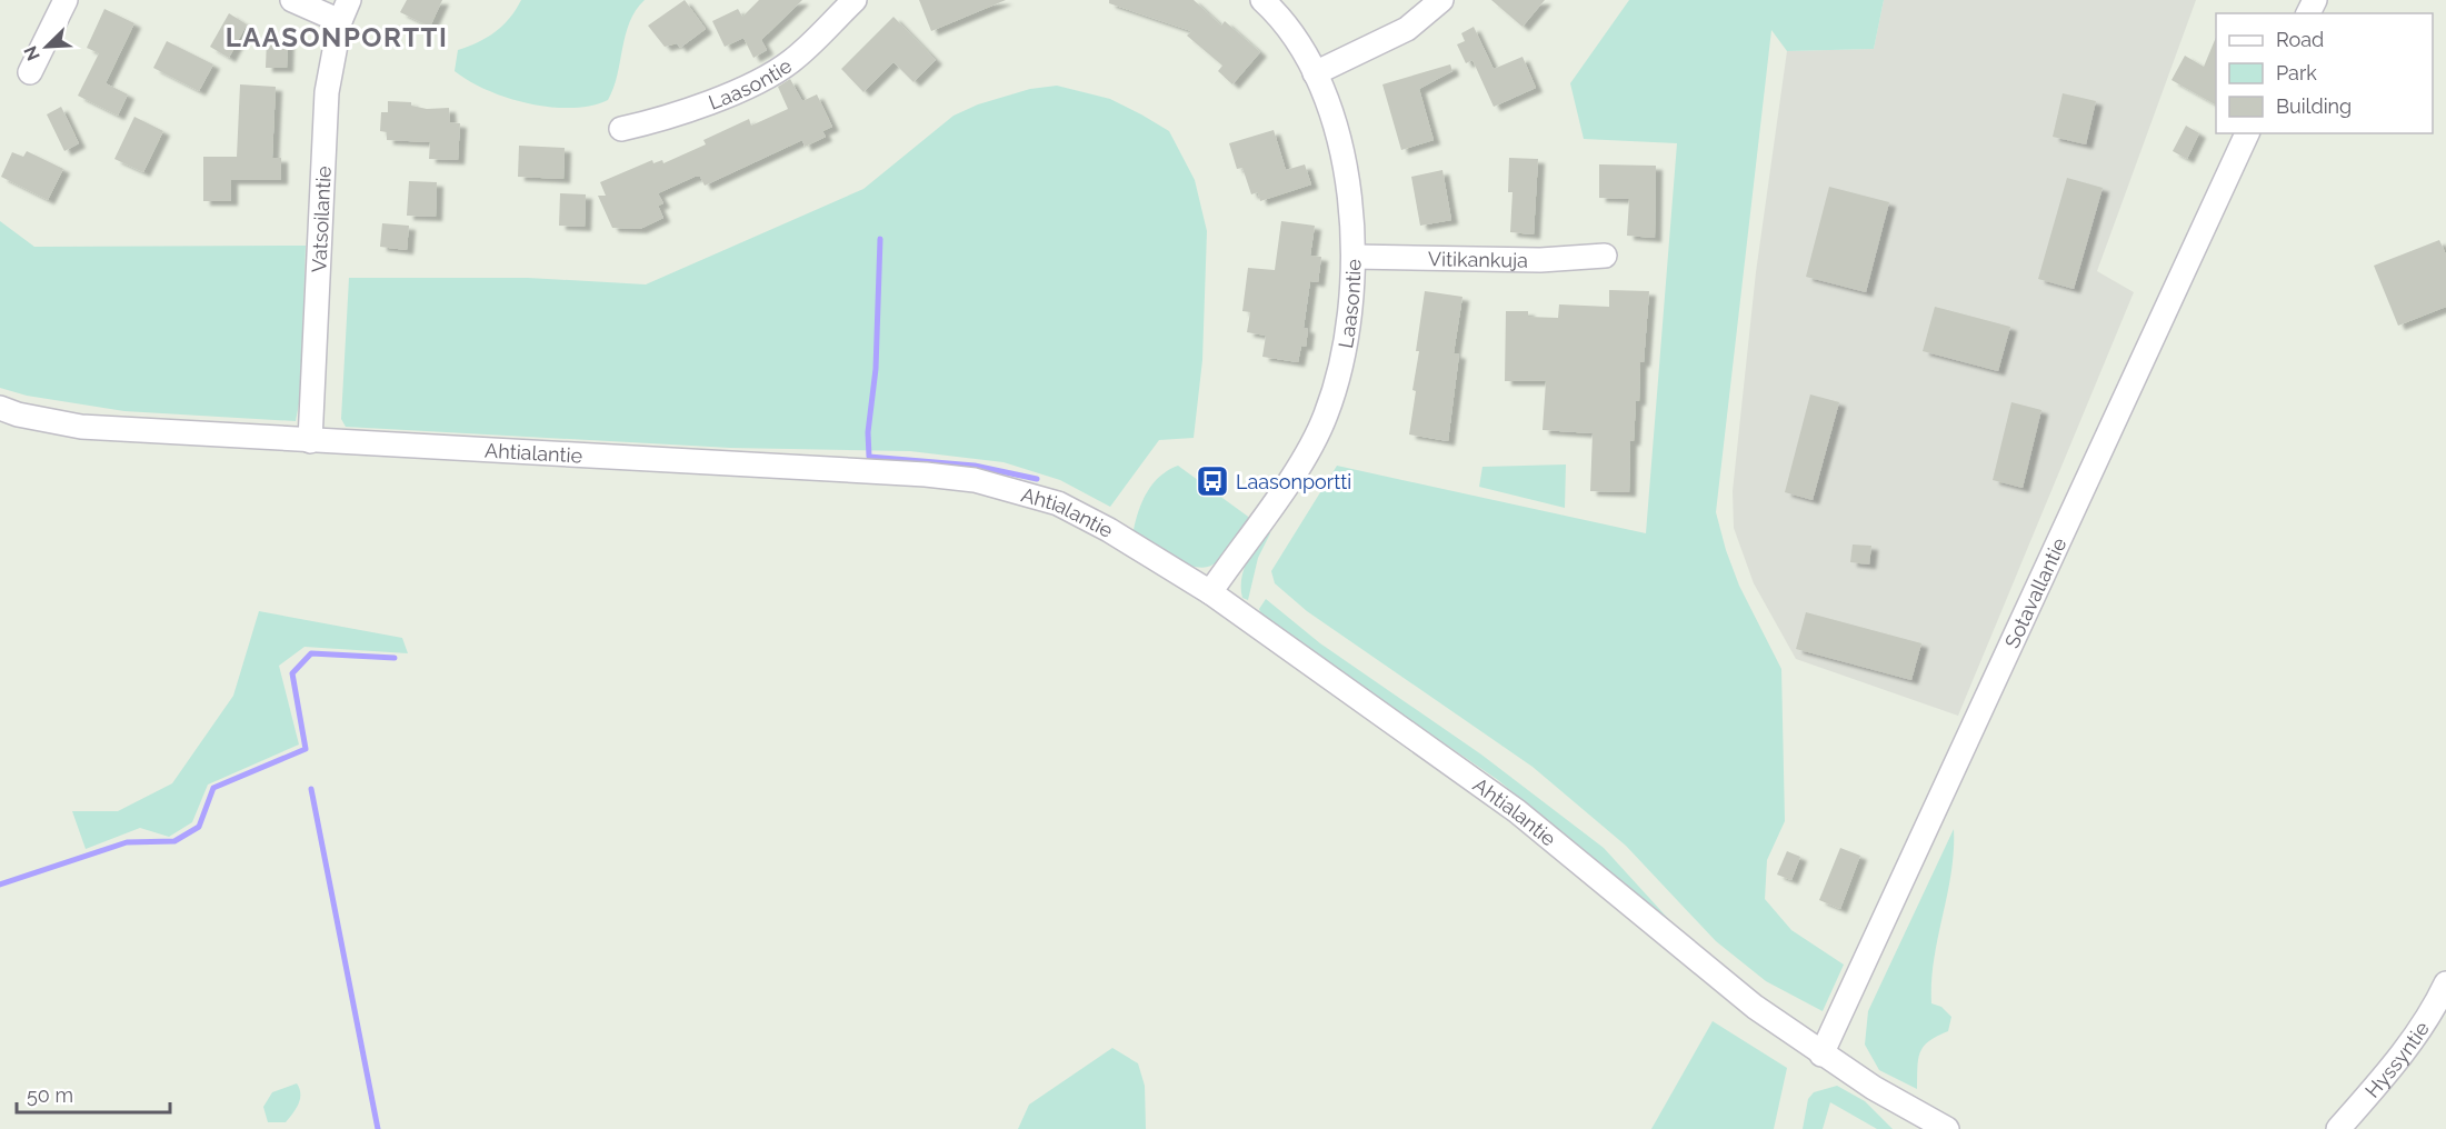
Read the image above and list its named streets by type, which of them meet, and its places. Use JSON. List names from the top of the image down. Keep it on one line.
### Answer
{"streets":{"street":["Laasontie","Vatsoilantie","Vitikankuja","Ahtialantie","Sotavallantie","Hyssyntie"]},"crossings":[["Laasontie","Vitikankuja"],["Laasontie","Ahtialantie"],["Vatsoilantie","Ahtialantie"],["Ahtialantie","Sotavallantie"]],"districts":["LAASONPORTTI"],"places":{"bus stop":["Laasonportti"]},"legend":["Road","Park","Building"],"scale_bar":"50 m","north":"bottom left"}
